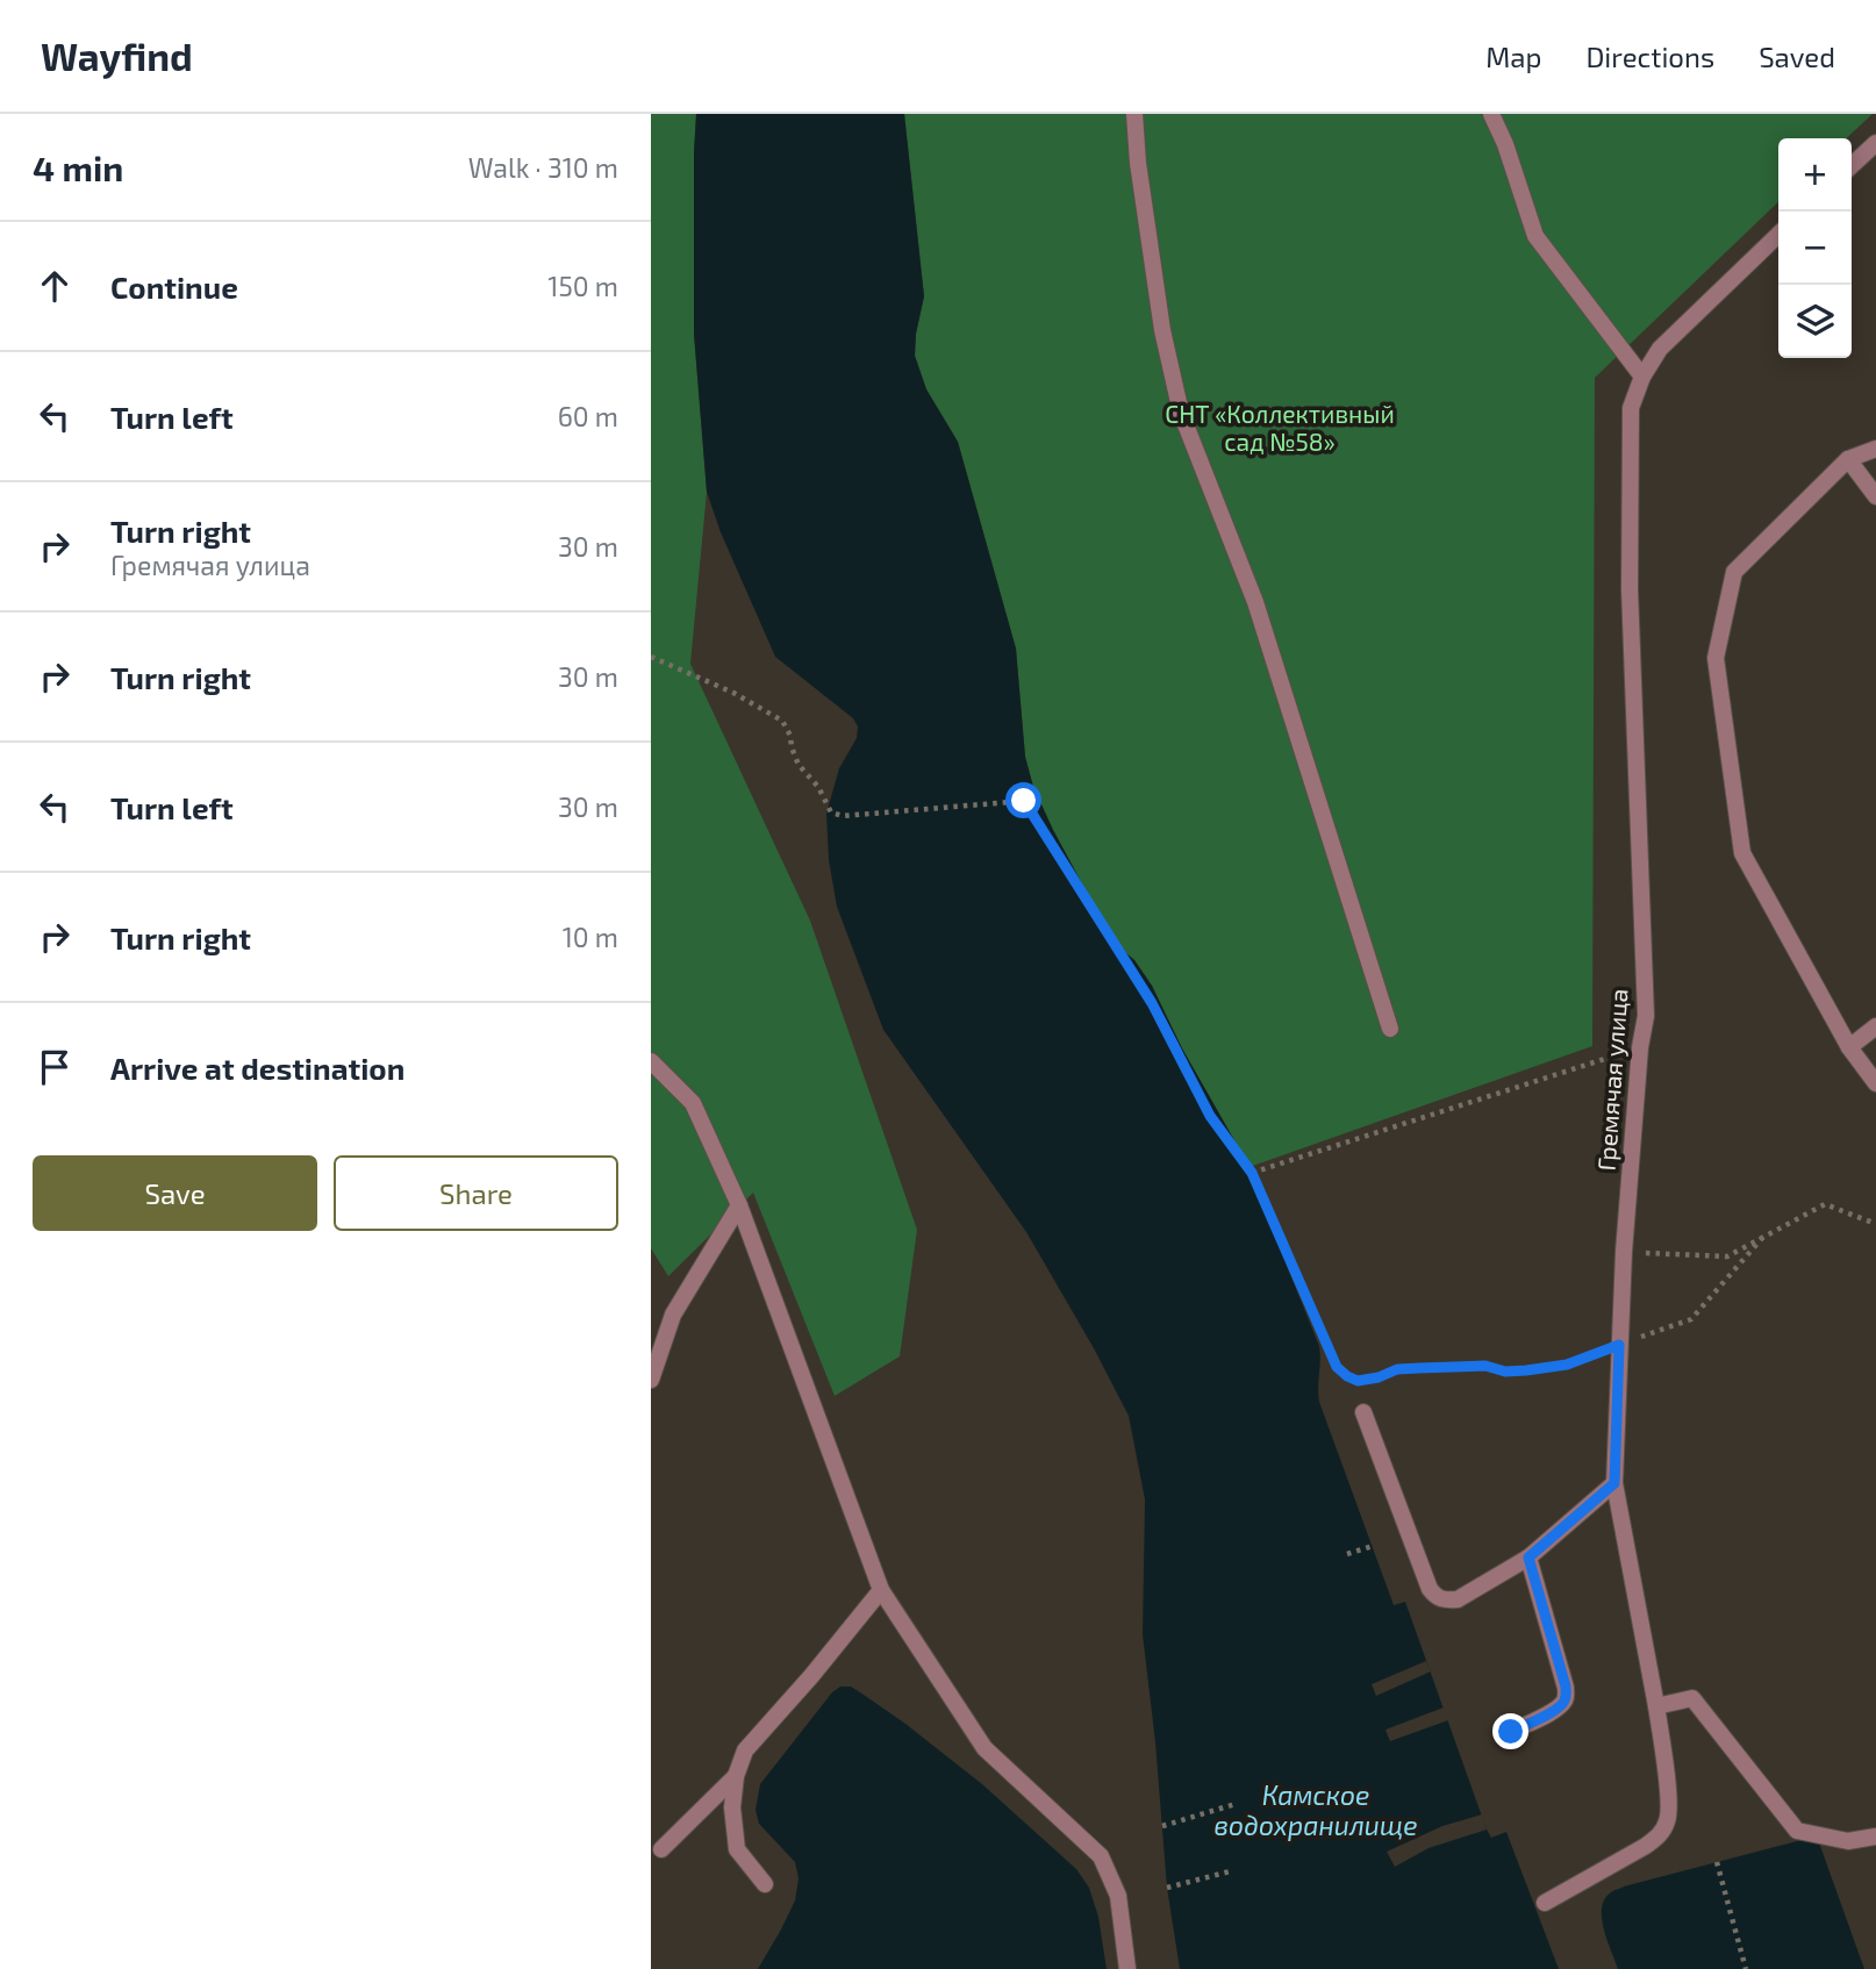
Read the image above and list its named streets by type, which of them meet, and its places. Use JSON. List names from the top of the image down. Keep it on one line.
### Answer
{"streets":{"lane":["Гремячая улица"]},"water":["Камское водохранилище"],"parks":["СНТ «Коллективный сад №58»"],"page":{"header":"Wayfind","nav":["Map","Directions","Saved"],"heading":["4 min","Walk · 310 m"],"map_buttons":["+","−"],"list":[["Continue","150 m"],["Turn left","60 m"],["Turn right","Гремячая улица","30 m"],["Turn right","30 m"],["Turn left","30 m"],["Turn right","10 m"],"Arrive at destination"],"buttons":["Save","Share"]}}
